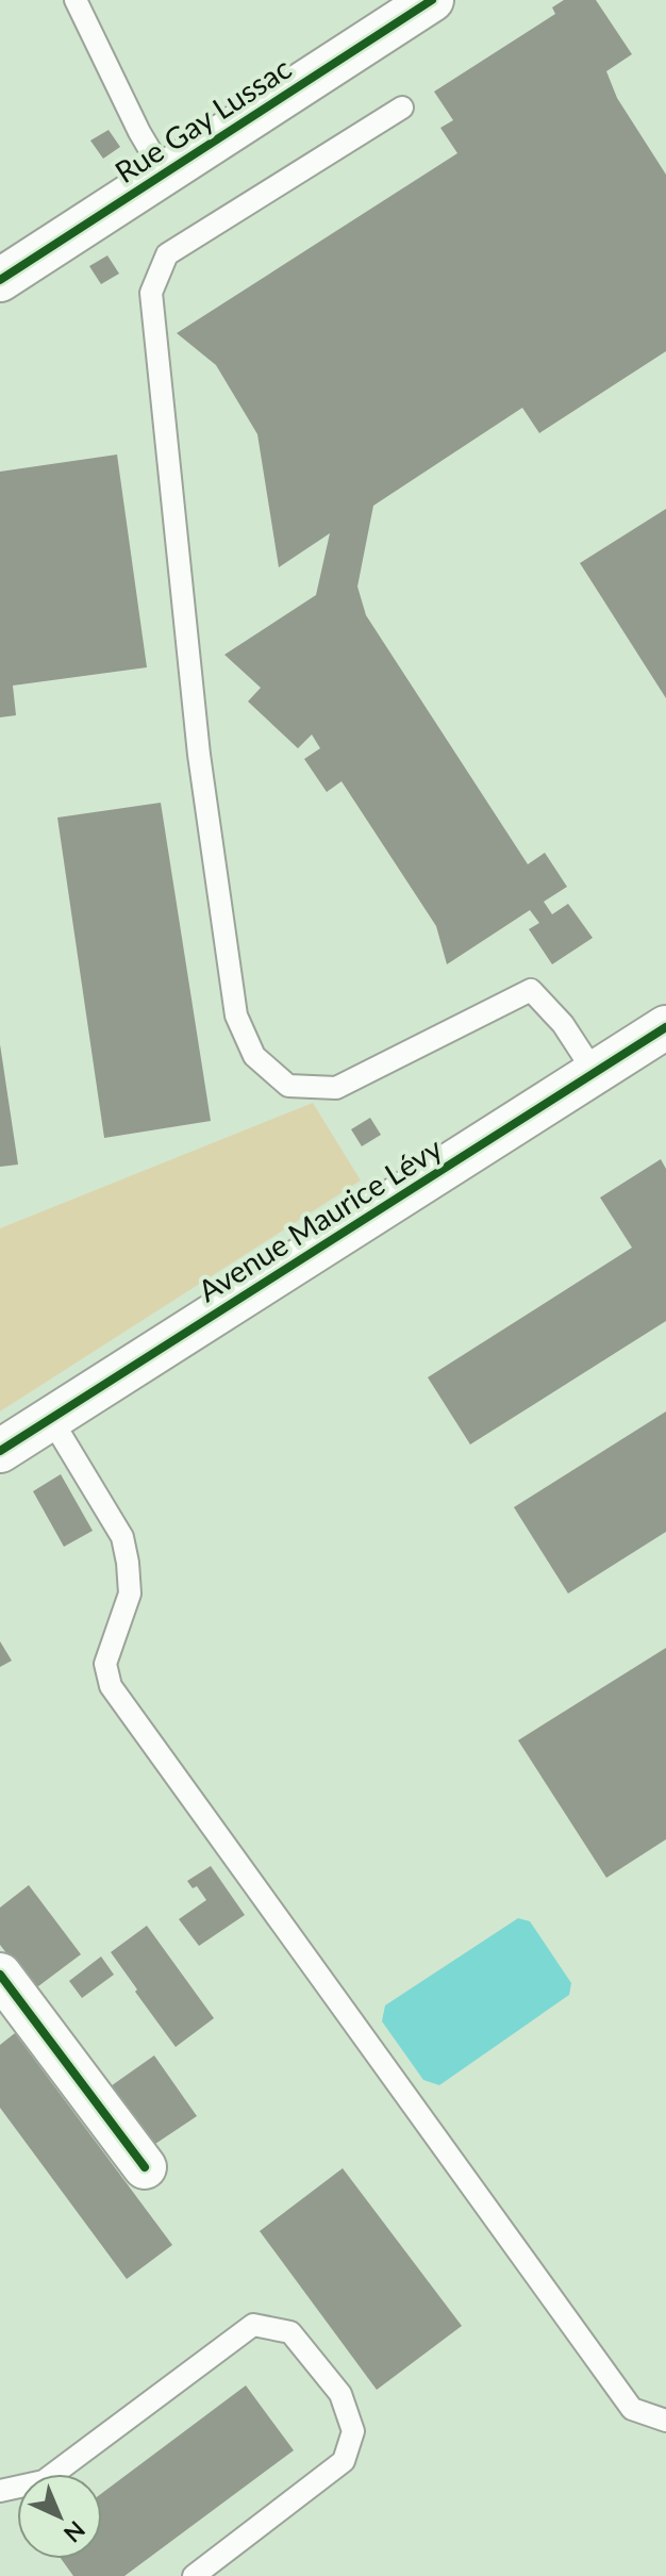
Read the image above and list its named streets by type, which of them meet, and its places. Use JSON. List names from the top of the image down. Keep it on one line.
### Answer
{"streets":{"street":["Rue Gay Lussac","Avenue Maurice Lévy"]},"north":"bottom right"}
